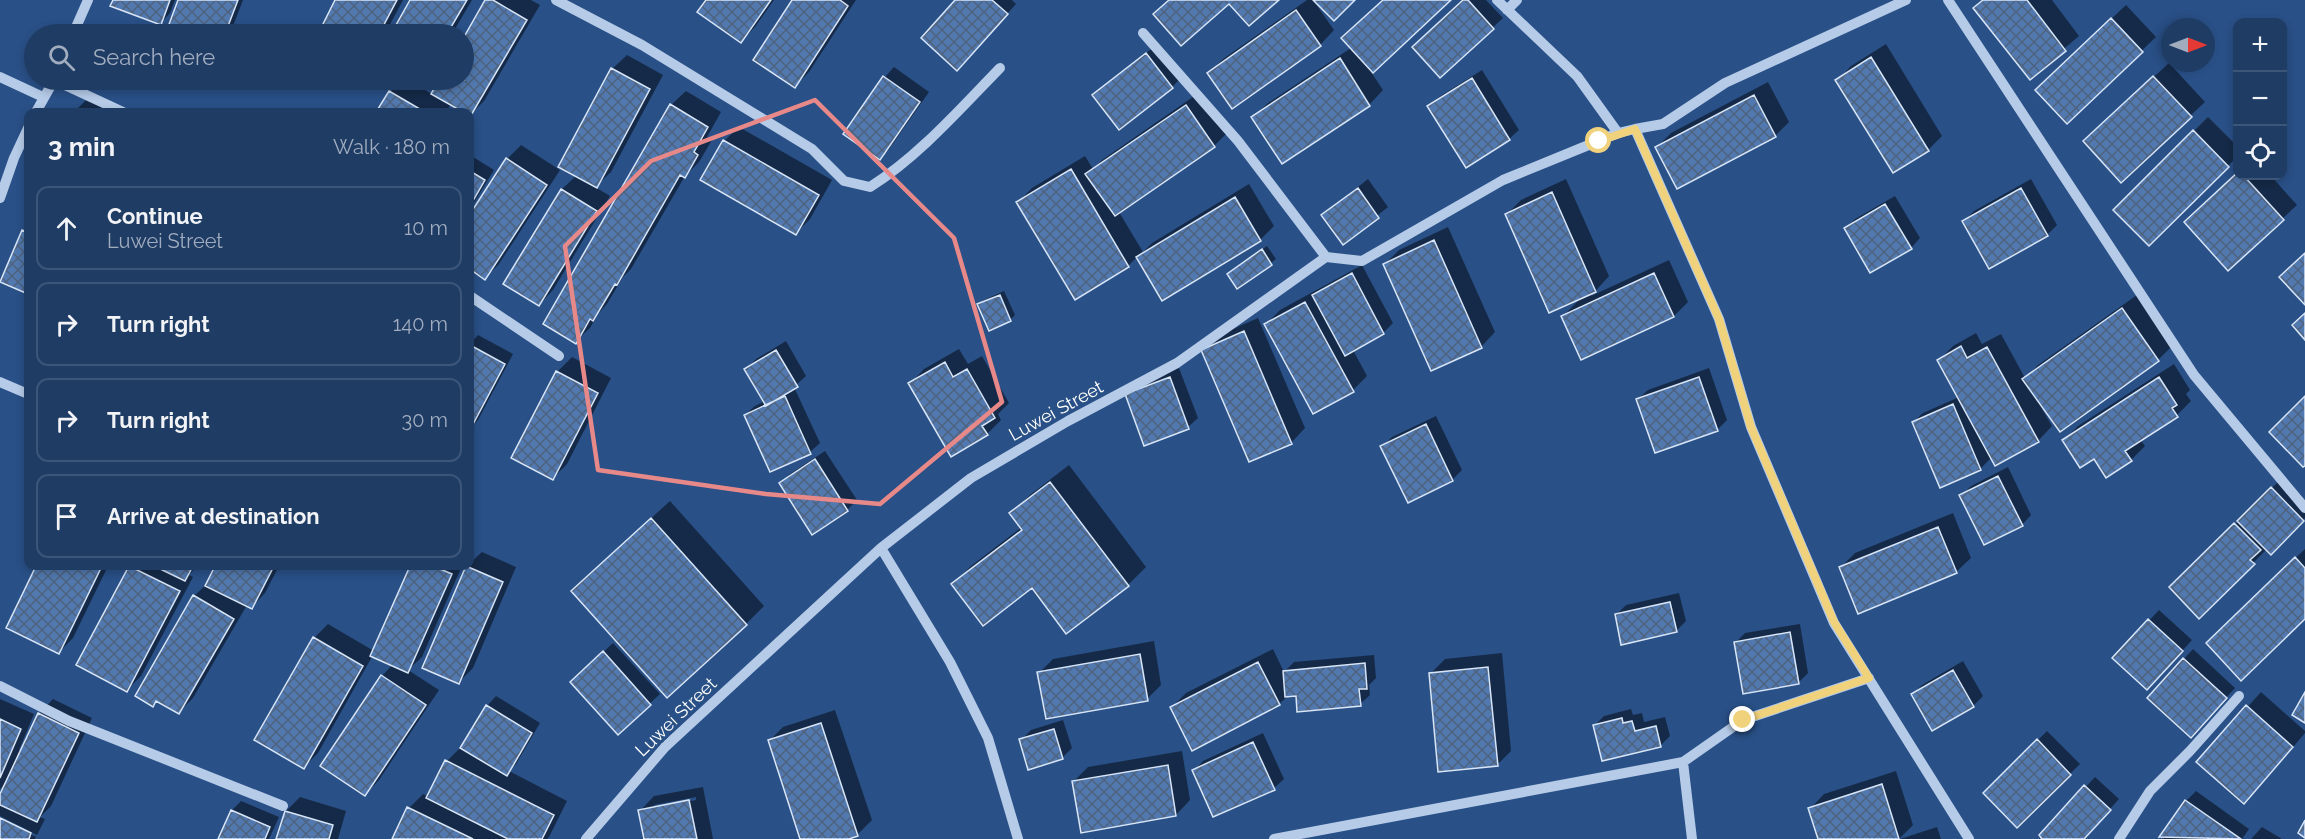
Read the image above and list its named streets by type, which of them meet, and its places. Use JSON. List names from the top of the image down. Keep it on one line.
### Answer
{"streets":{"street":["Luwei Street"]},"north":"right","page":{"map_buttons":["+","−"],"search":"Search here","heading":["3 min","Walk · 180 m"],"list":[["Continue","Luwei Street","10 m"],["Turn right","140 m"],["Turn right","30 m"],"Arrive at destination"]}}
